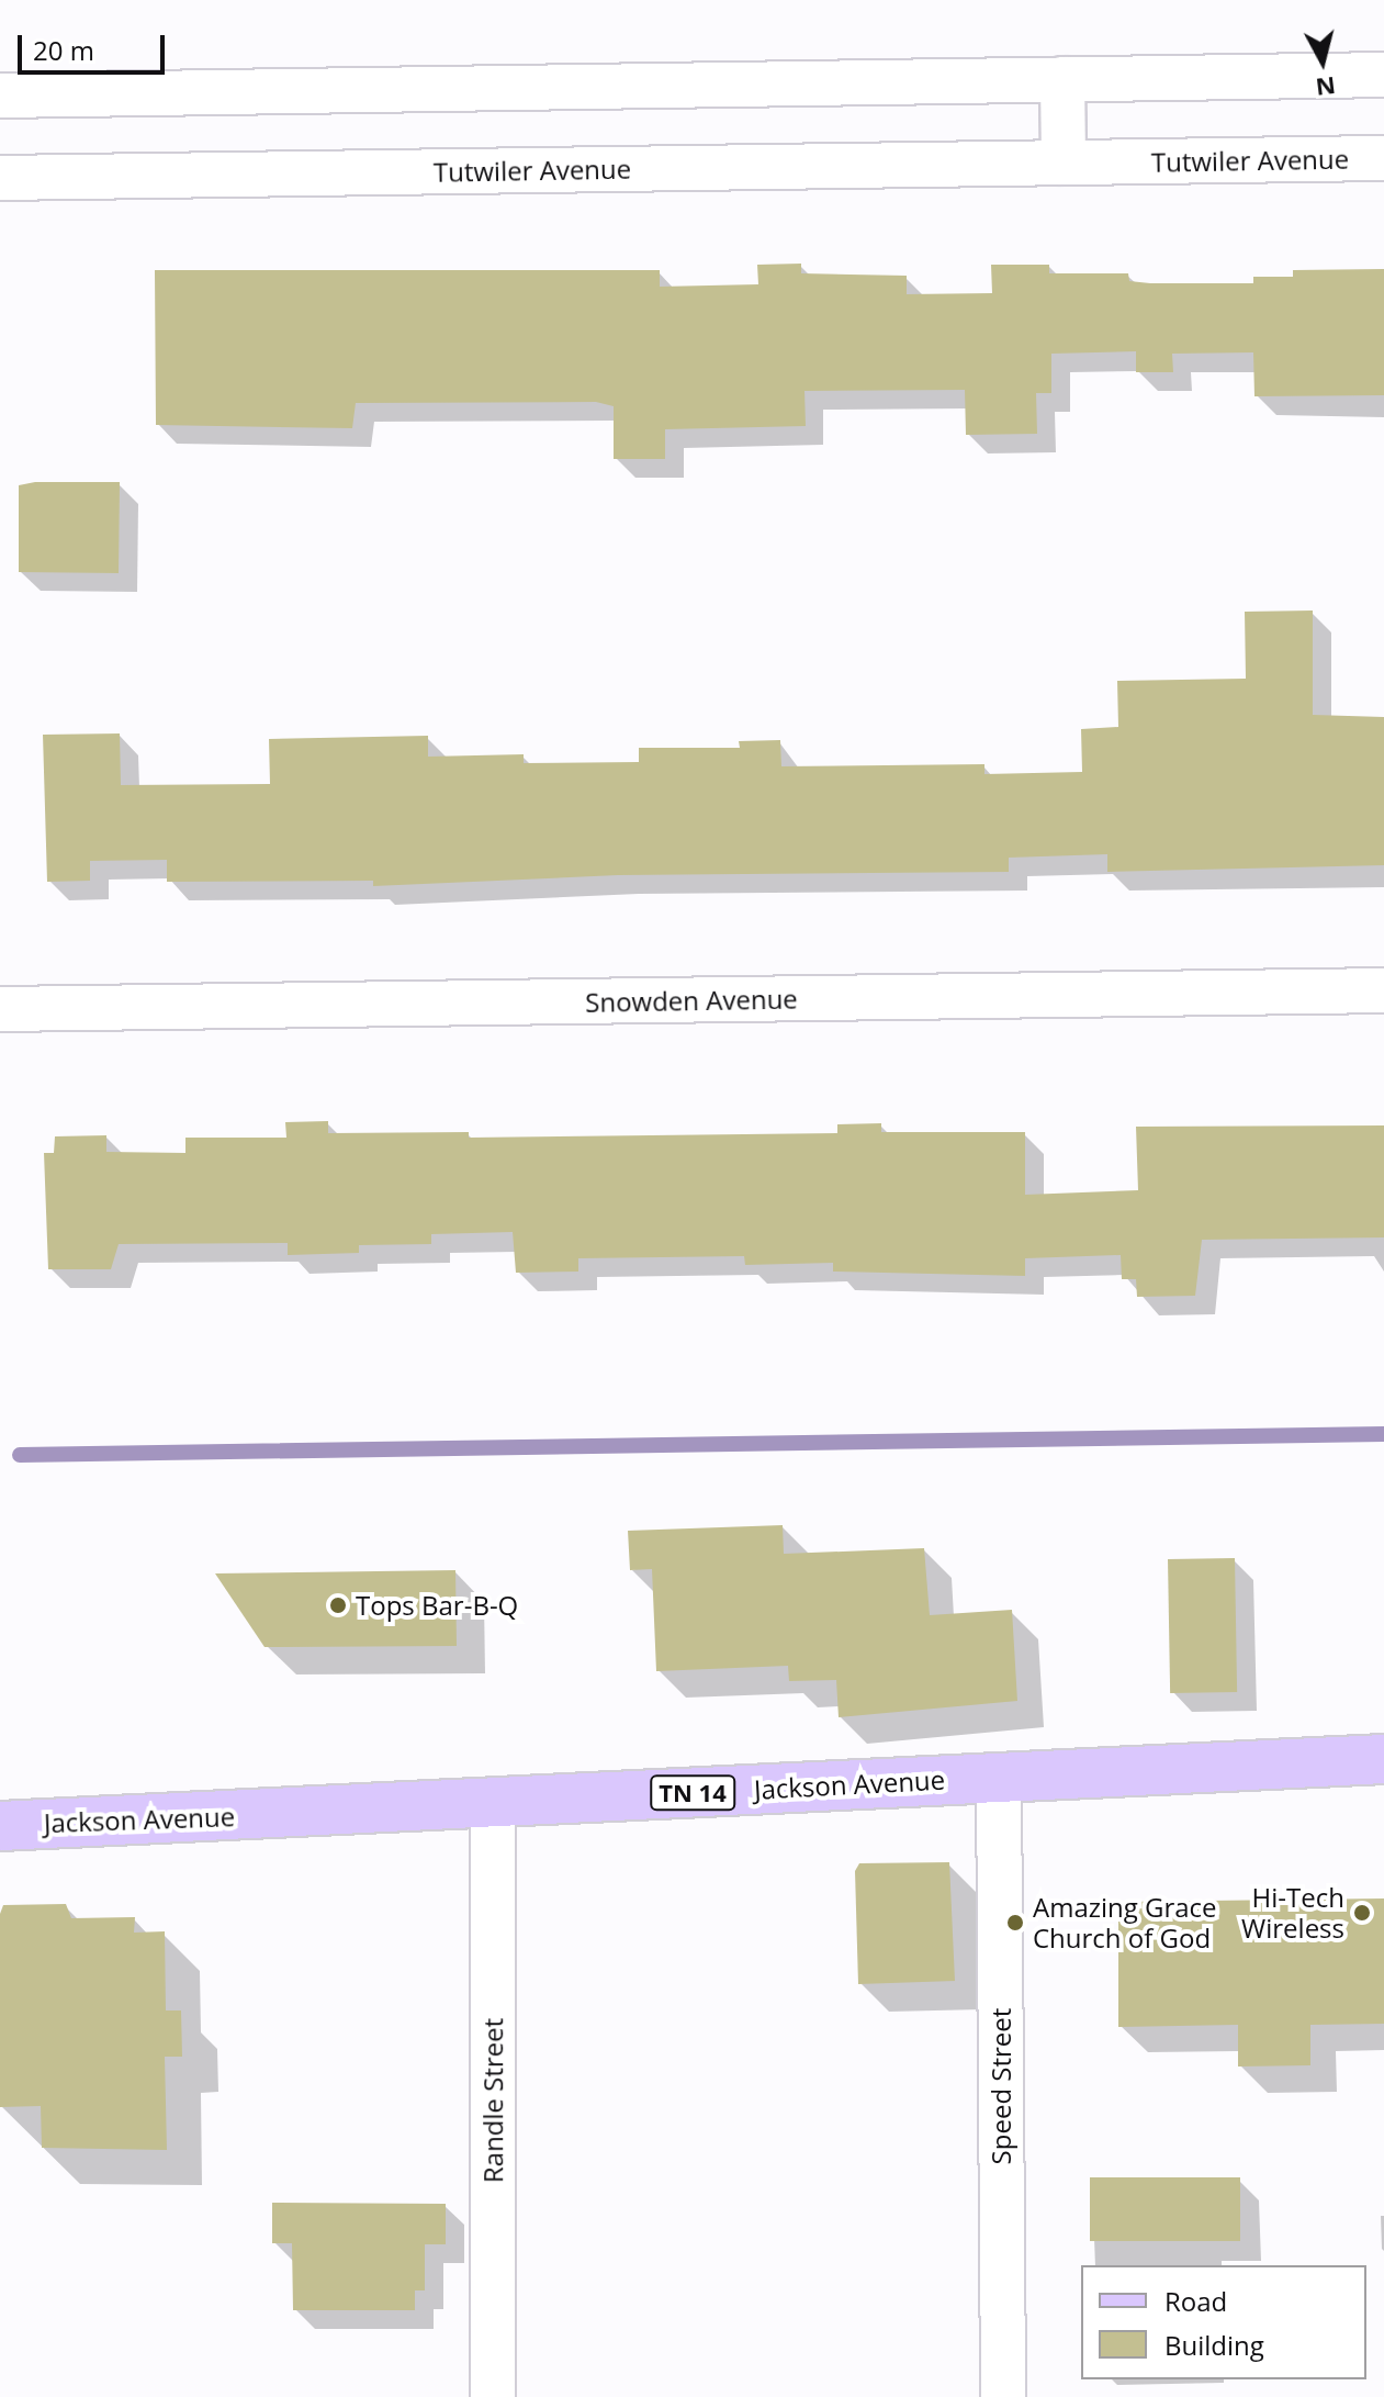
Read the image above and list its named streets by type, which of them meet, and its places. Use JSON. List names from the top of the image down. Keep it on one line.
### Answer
{"streets":{"main road":["Jackson Avenue","TN 14"],"street":["Tutwiler Avenue","Snowden Avenue","Speed Street","Randle Street"]},"crossings":[["Jackson Avenue","Speed Street"],["Jackson Avenue","Randle Street"]],"places":["Tops Bar-B-Q","Hi-Tech Wireless","Amazing Grace Church of God"],"legend":["Road","Building"],"scale_bar":"20 m","north":"bottom"}
